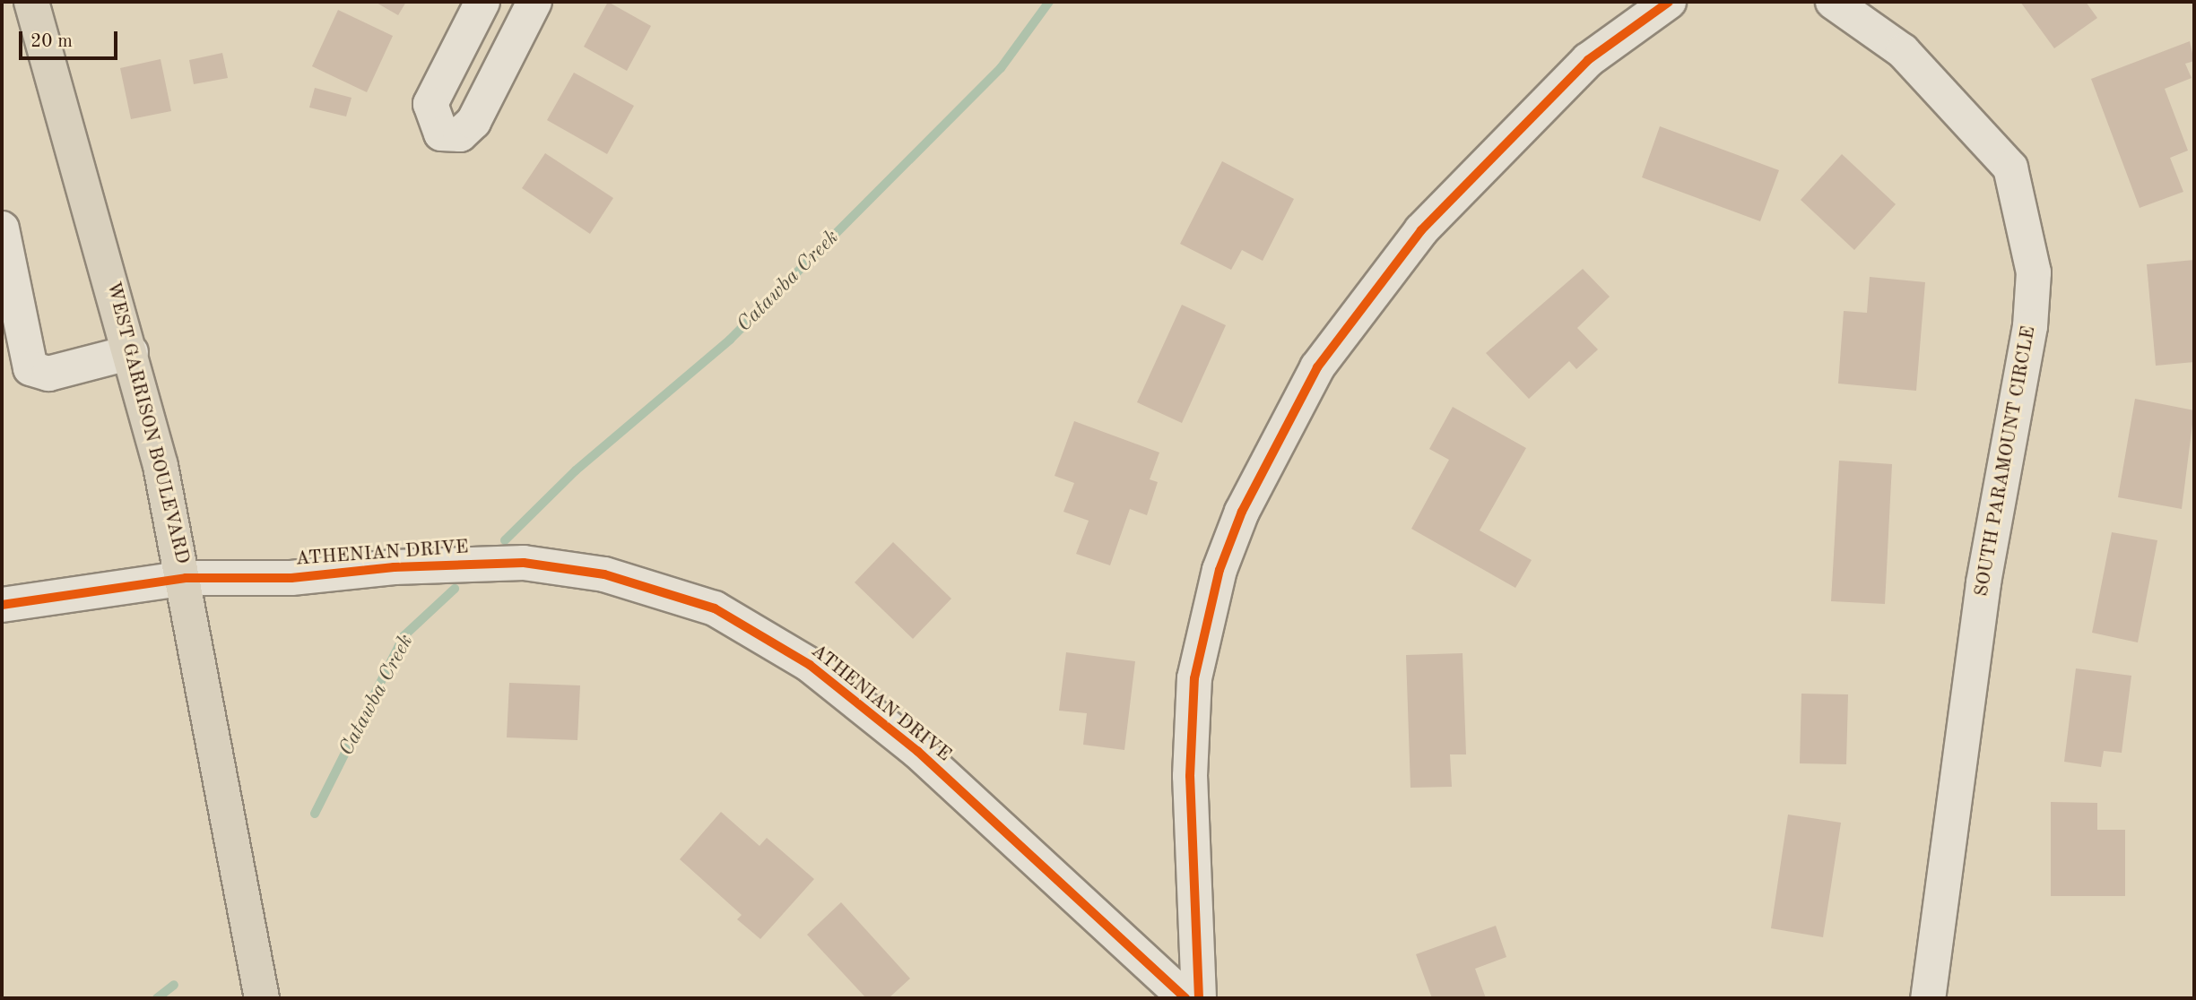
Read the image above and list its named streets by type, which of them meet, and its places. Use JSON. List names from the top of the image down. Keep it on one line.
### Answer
{"streets":{"main road":["WEST GARRISON BOULEVARD"],"street":["SOUTH PARAMOUNT CIRCLE","ATHENIAN DRIVE"]},"crossings":[["WEST GARRISON BOULEVARD","ATHENIAN DRIVE"]],"water":["Catawba Creek"],"scale_bar":"20 m"}
